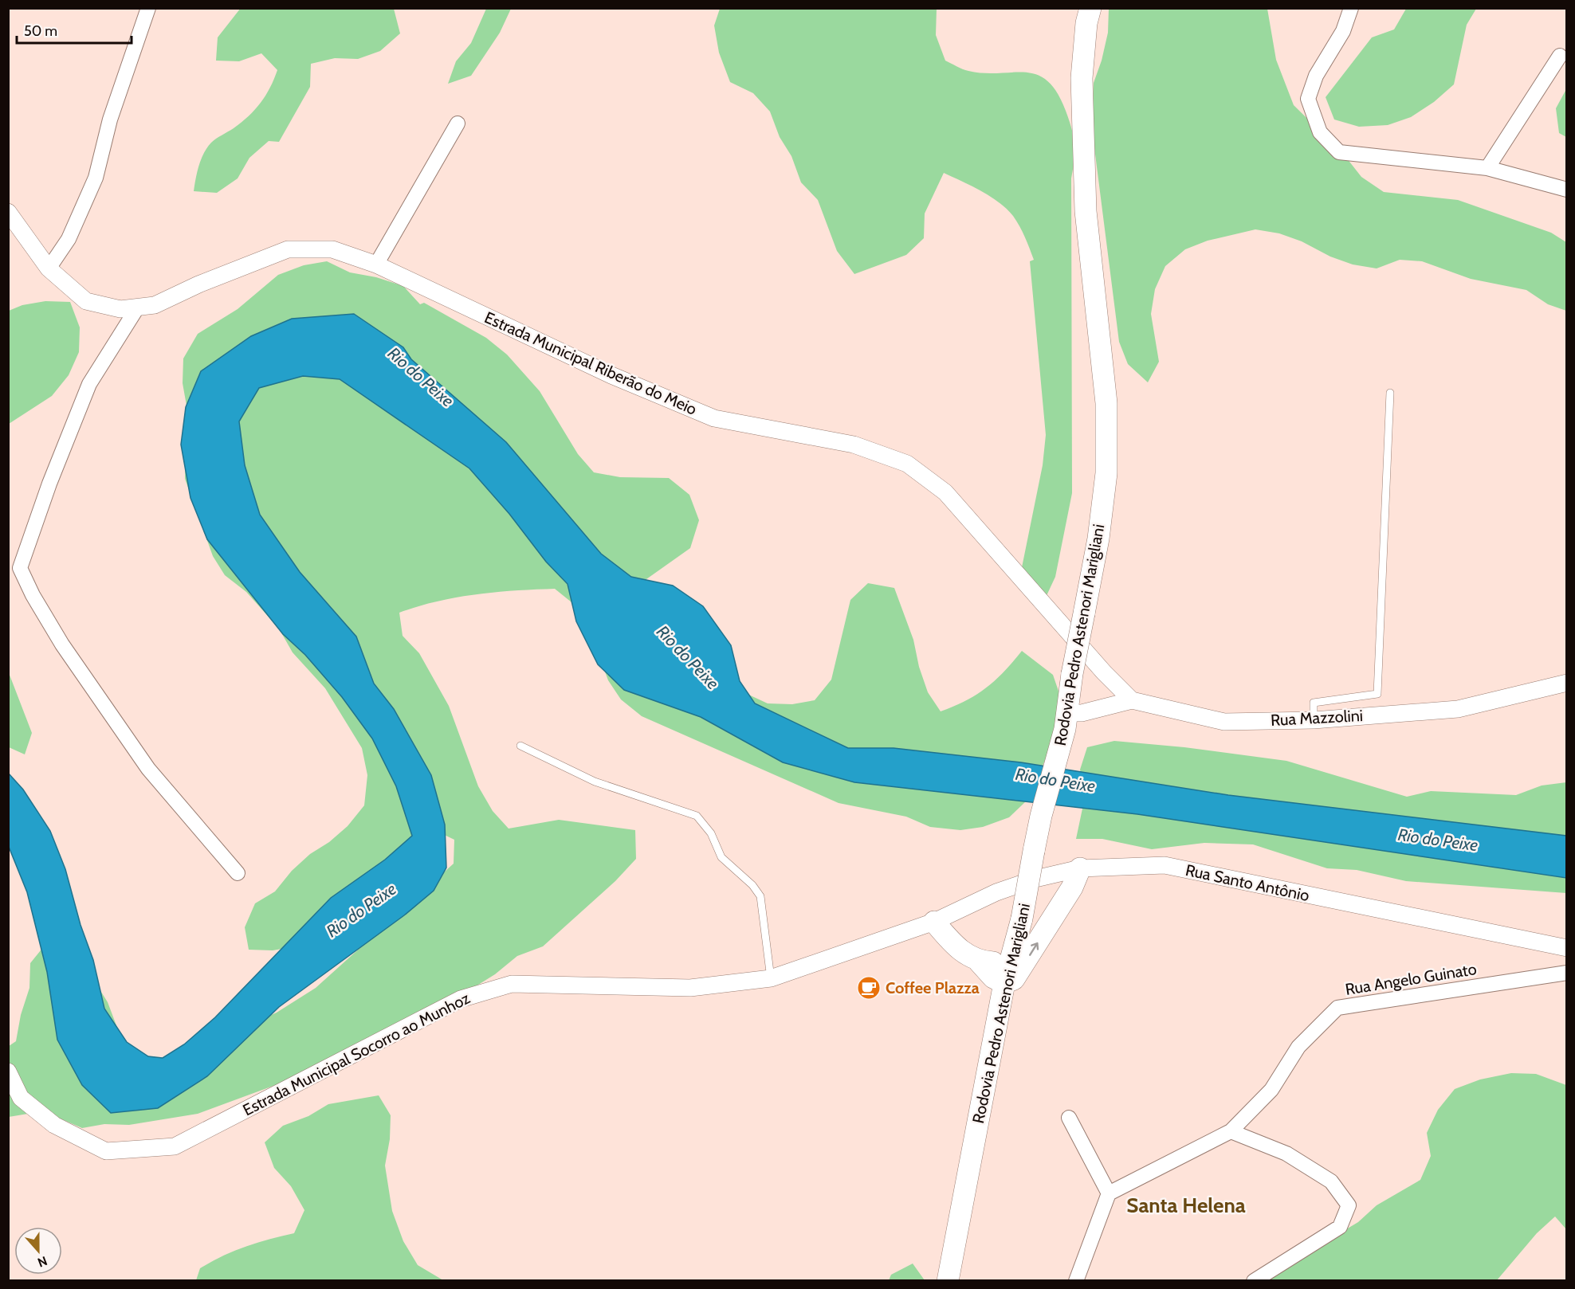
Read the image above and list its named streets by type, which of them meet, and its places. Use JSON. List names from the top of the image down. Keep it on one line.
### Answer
{"streets":{"main road":["Rodovia Pedro Astenori Marigliani"],"street":["Estrada Municipal Riberão do Meio","Rua Mazzolini","Rua Santo Antônio","Rua Angelo Guinato","Estrada Municipal Socorro ao Munhoz"]},"crossings":[["Estrada Municipal Riberão do Meio","Rua Mazzolini"],["Rodovia Pedro Astenori Marigliani","Rua Mazzolini"],["Rua Santo Antônio","Estrada Municipal Socorro ao Munhoz"]],"districts":["Santa Helena"],"water":["Rio do Peixe"],"places":{"cafe":["Coffee Plazza"]},"scale_bar":"50 m","north":"bottom"}
